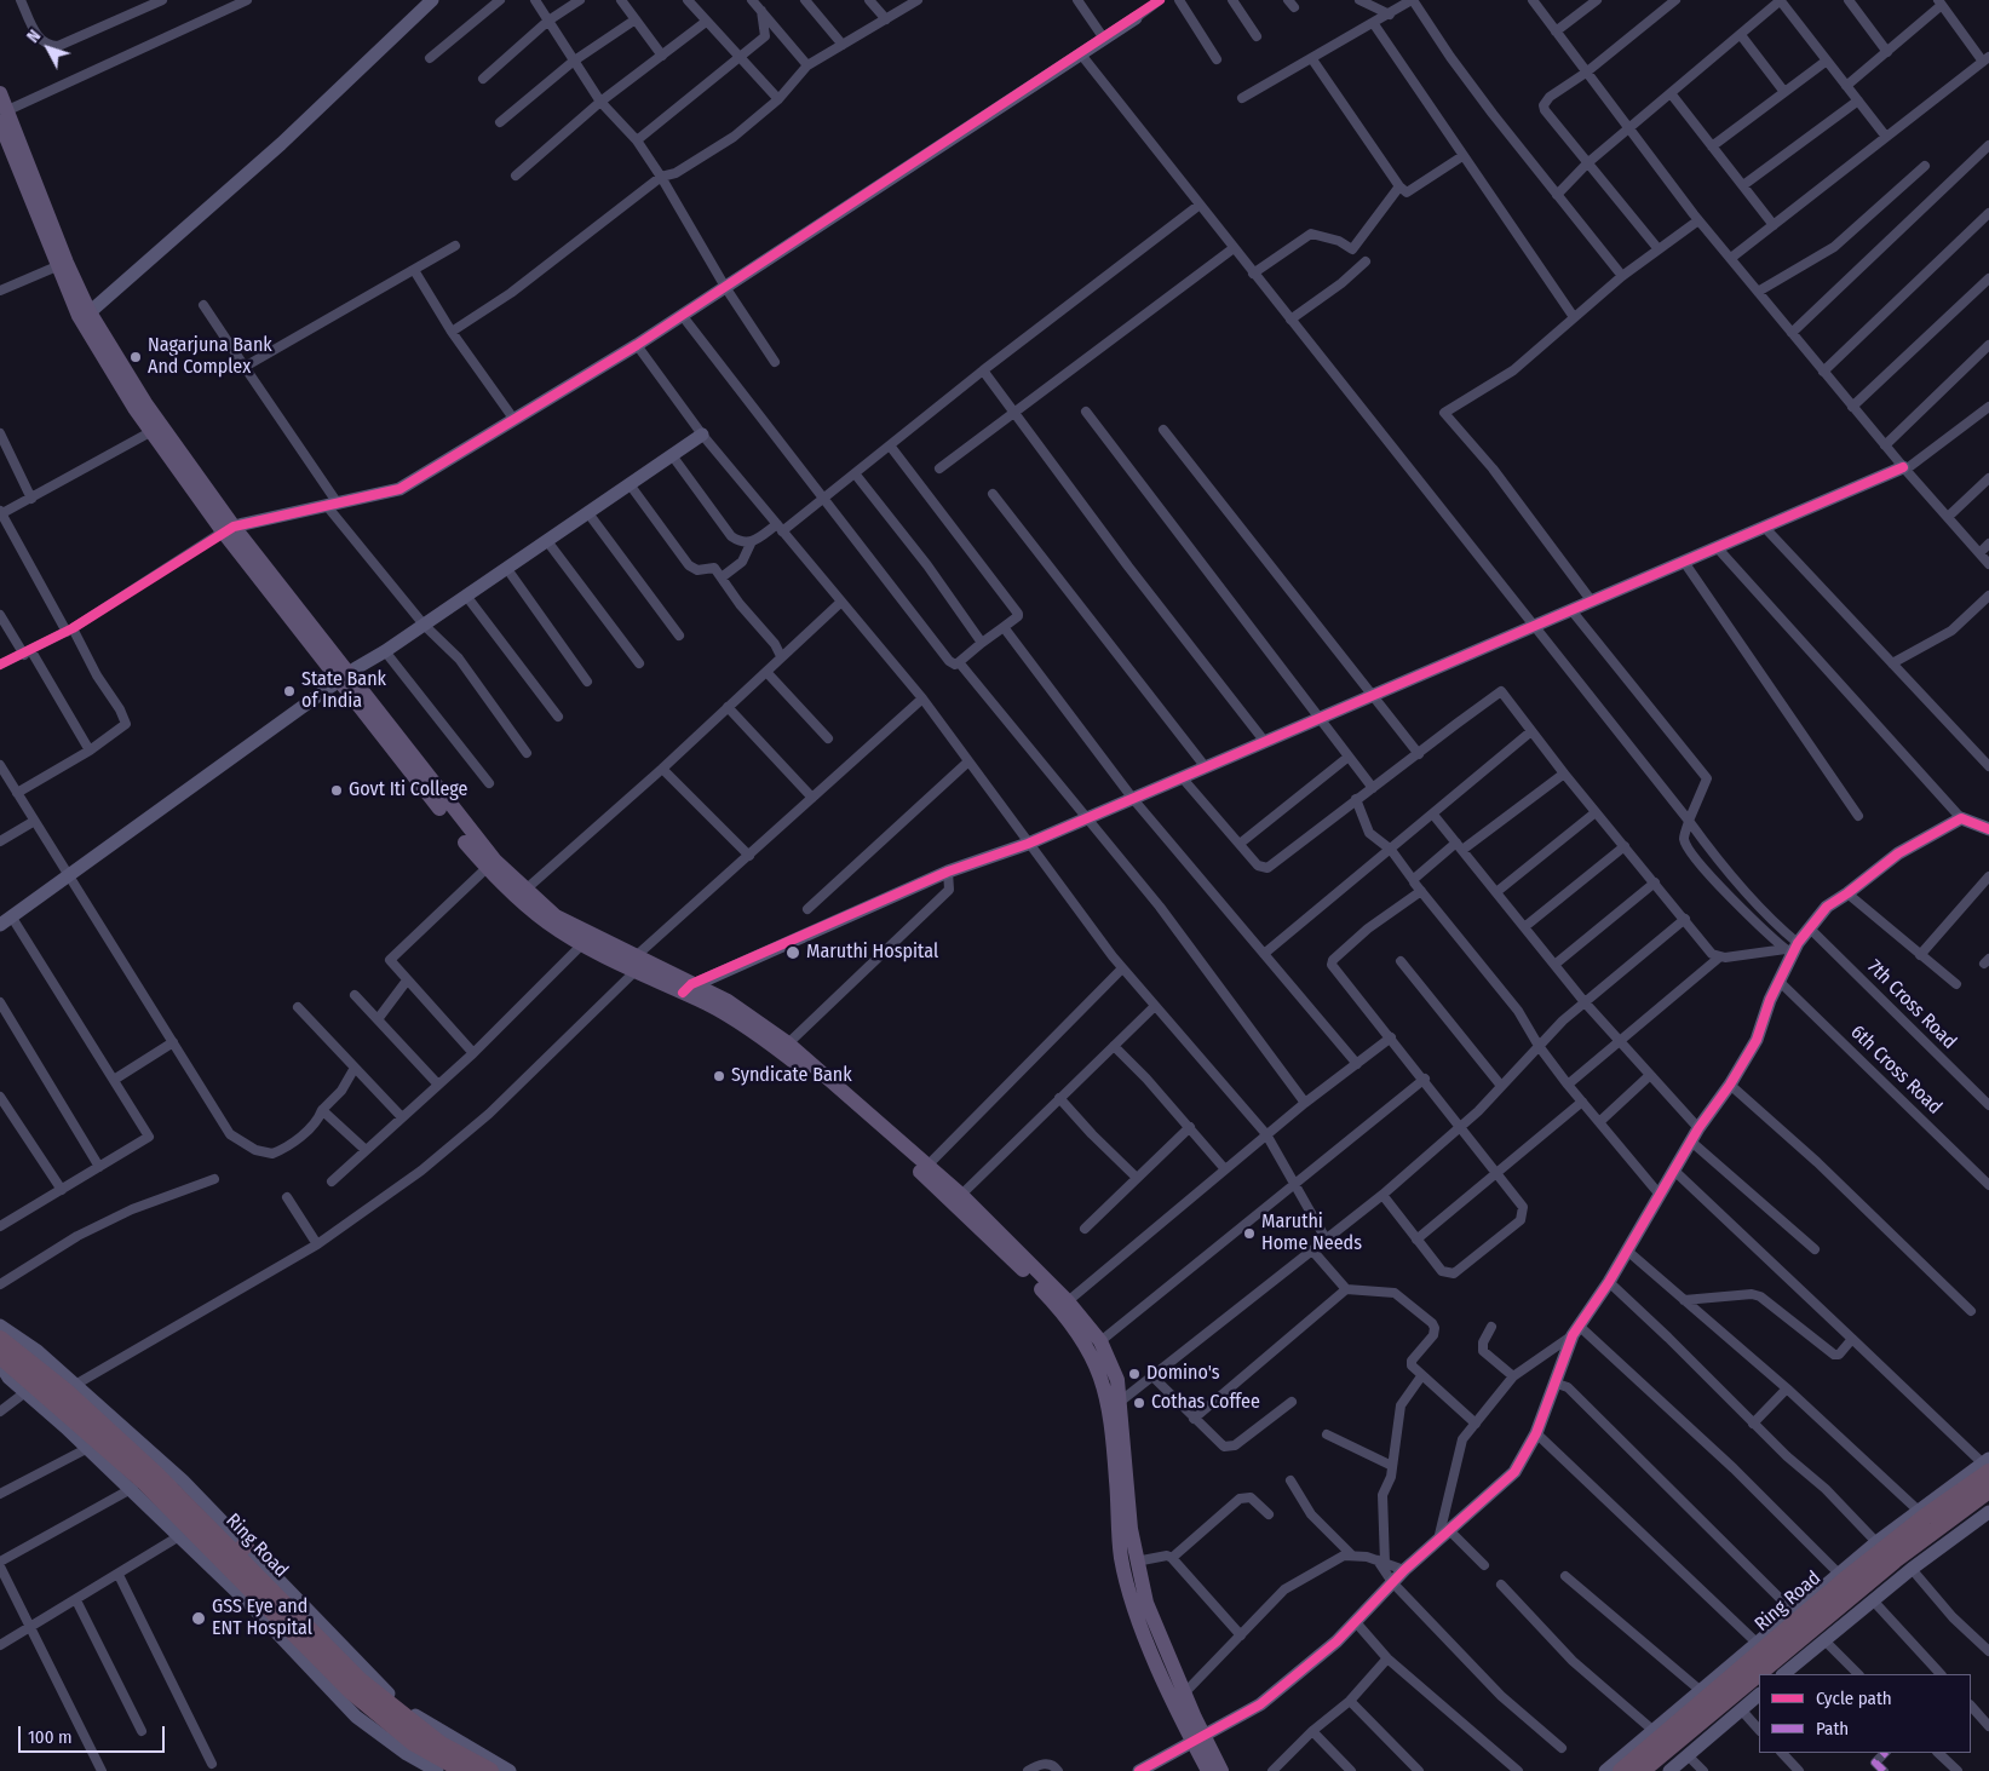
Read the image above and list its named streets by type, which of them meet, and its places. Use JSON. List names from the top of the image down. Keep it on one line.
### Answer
{"streets":{"highway":["Ring Road"],"street":["7th Cross Road","6th Cross Road"]},"places":["Nagarjuna Bank And Complex","State Bank of India","Govt Iti College","Maruthi Hospital","Syndicate Bank","Maruthi Home Needs","Domino's","Cothas Coffee","GSS Eye and ENT Hospital"],"legend":["Cycle path","Path"],"scale_bar":"100 m","north":"top left"}
